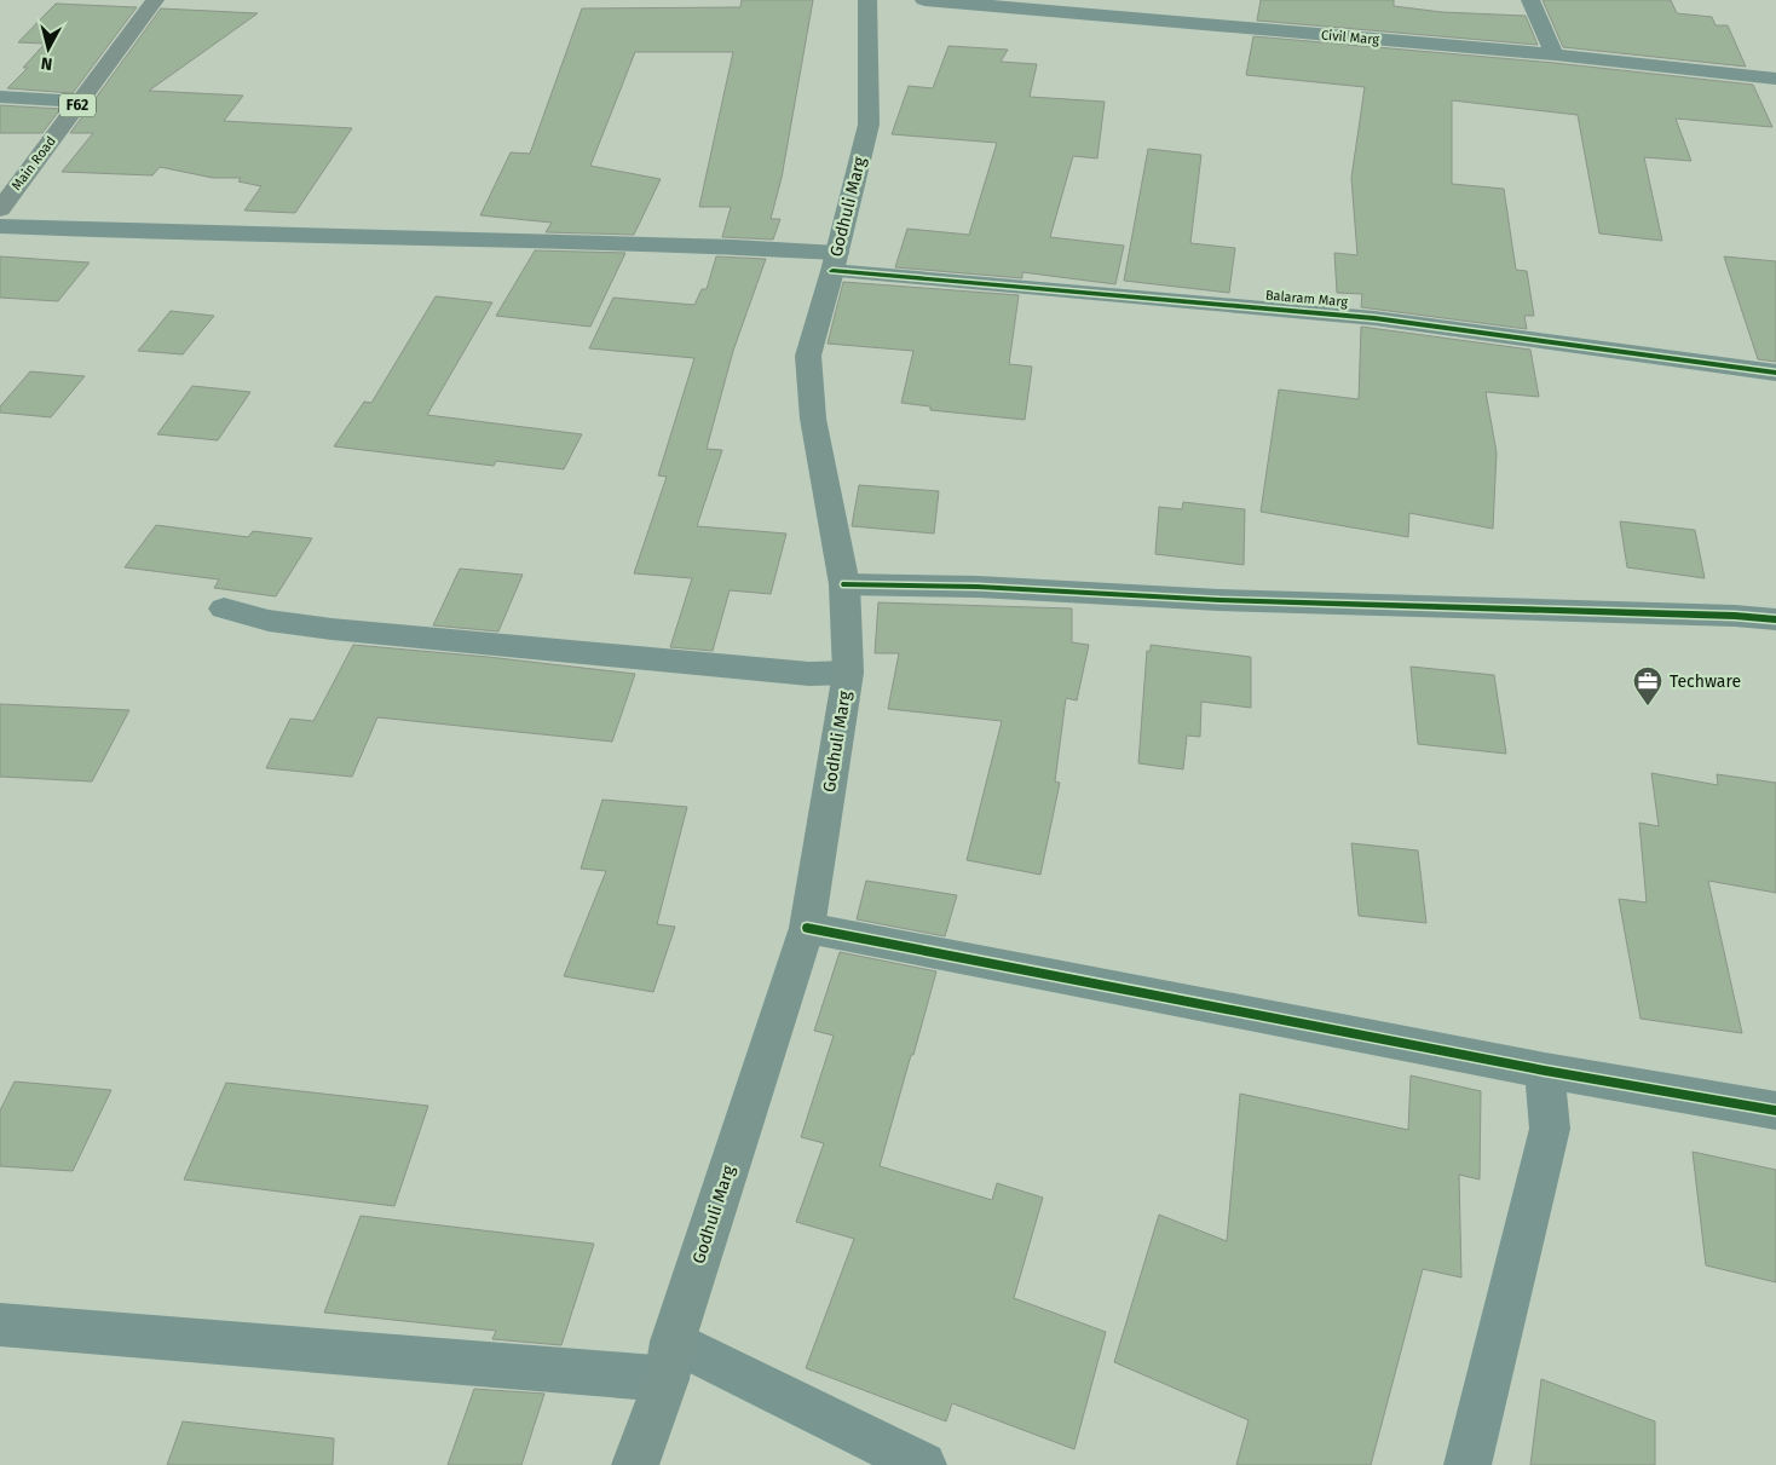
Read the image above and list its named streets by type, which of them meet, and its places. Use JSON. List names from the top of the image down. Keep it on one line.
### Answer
{"streets":{"main road":["F62","Main Road","Godhuli Marg"],"street":["Civil Marg","Balaram Marg"]},"crossings":[["Godhuli Marg","Balaram Marg"]],"places":{"office":["Techware"]},"north":"bottom"}
